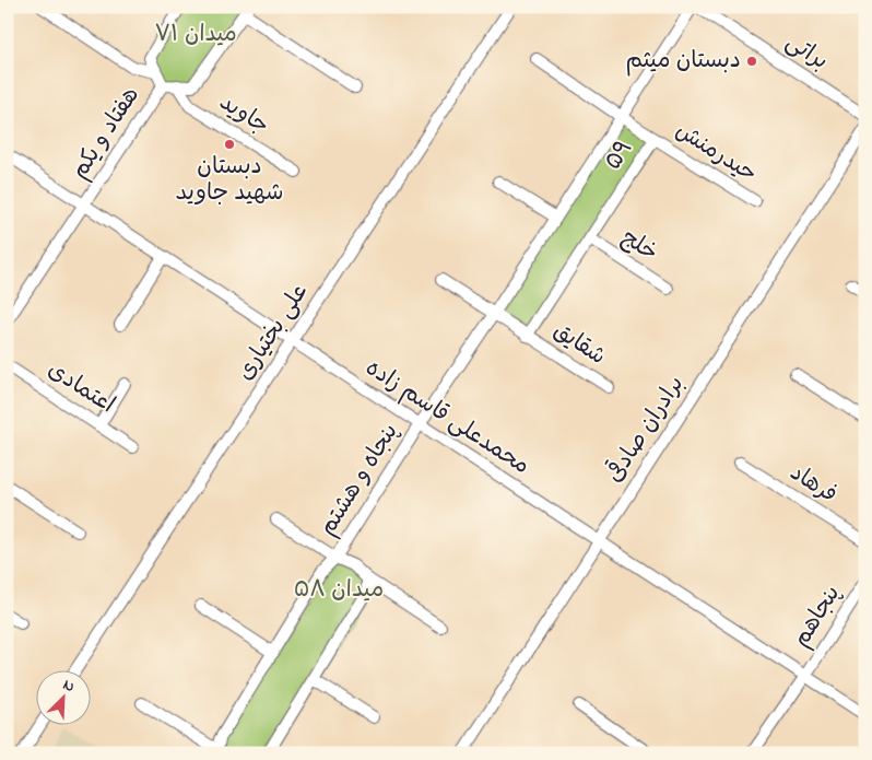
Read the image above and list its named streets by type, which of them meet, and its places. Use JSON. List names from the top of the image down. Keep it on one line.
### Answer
{"streets":{"street":["براتی","جاوید","هفتاد و یکم","حیدرمنش","۵۹","خلج","علی بختیاری","شقایق","اعتمادی","محمدعلی قاسم زاده","برادران صادقی","پنجاه و هشتم","فرهاد","پنجاهم"]},"crossings":[["هفتاد و یکم","محمدعلی قاسم زاده"],["حیدرمنش","۵۹"],["۵۹","خلج"],["۵۹","شقایق"],["۵۹","پنجاه و هشتم"],["علی بختیاری","محمدعلی قاسم زاده"],["محمدعلی قاسم زاده","برادران صادقی"],["محمدعلی قاسم زاده","پنجاه و هشتم"],["محمدعلی قاسم زاده","پنجاهم"]],"parks":["میدان ۷۱","میدان ۵۸"],"places":["دبستان میثم","دبستان شهید جاوید"],"north":"top right"}
